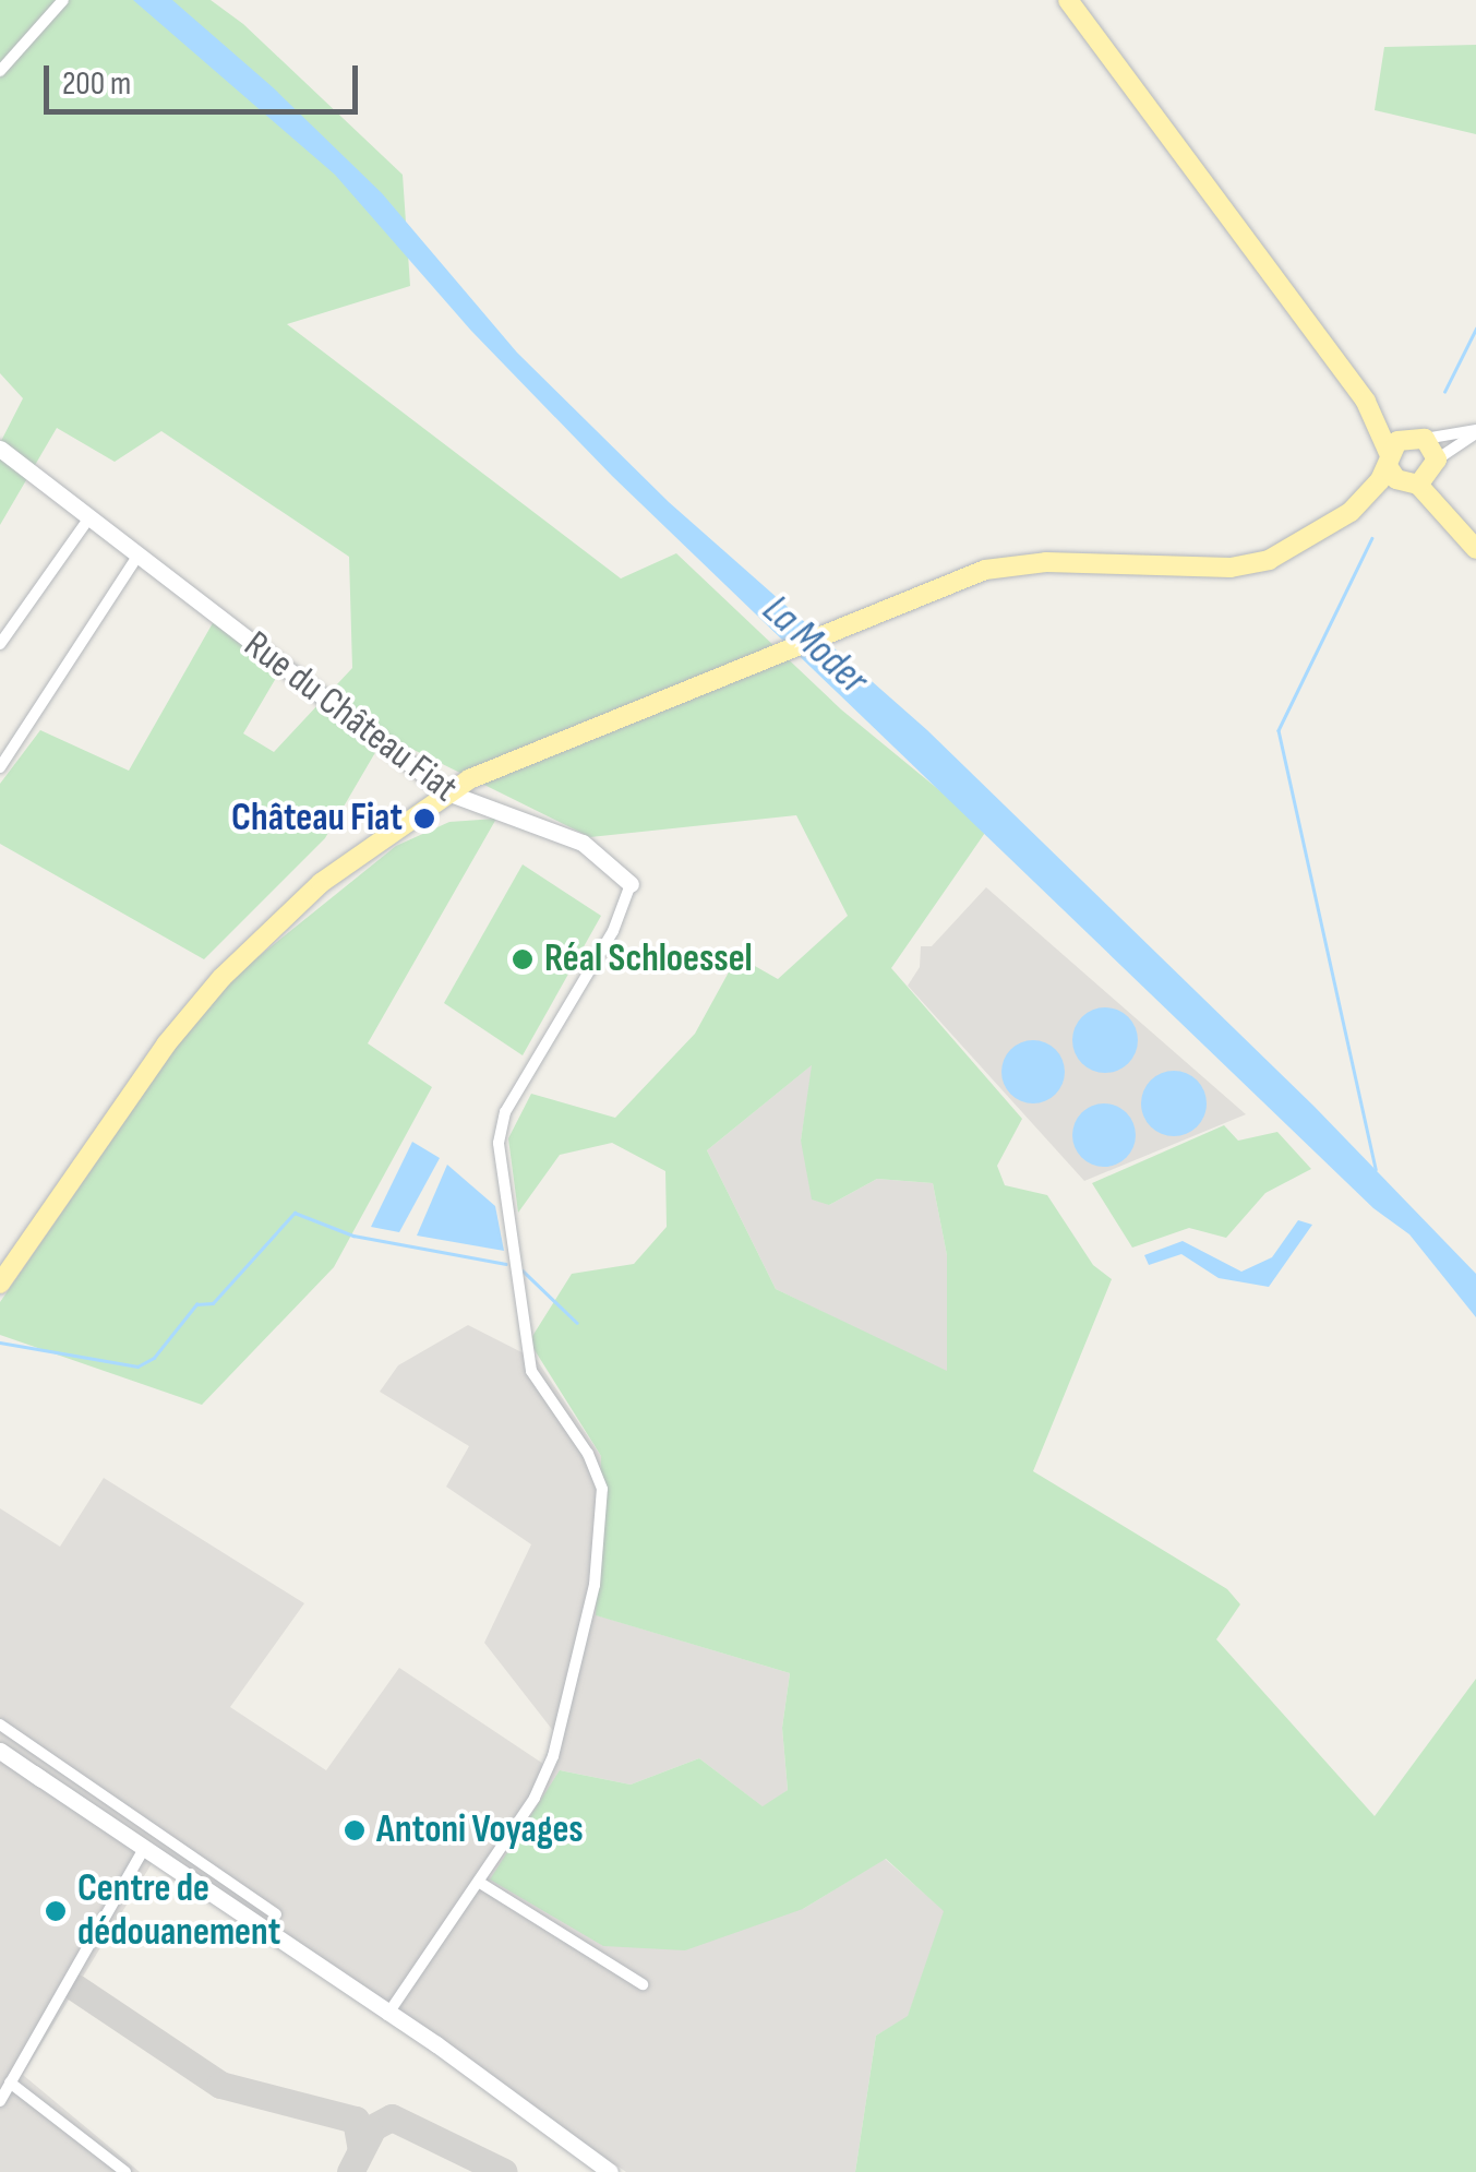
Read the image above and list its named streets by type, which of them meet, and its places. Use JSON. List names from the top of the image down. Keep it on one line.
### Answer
{"streets":{"street":["Rue du Château Fiat"]},"water":["La Moder"],"places":["Château Fiat","Réal Schloessel","Antoni Voyages","Centre de dédouanement"],"scale_bar":"200 m"}
